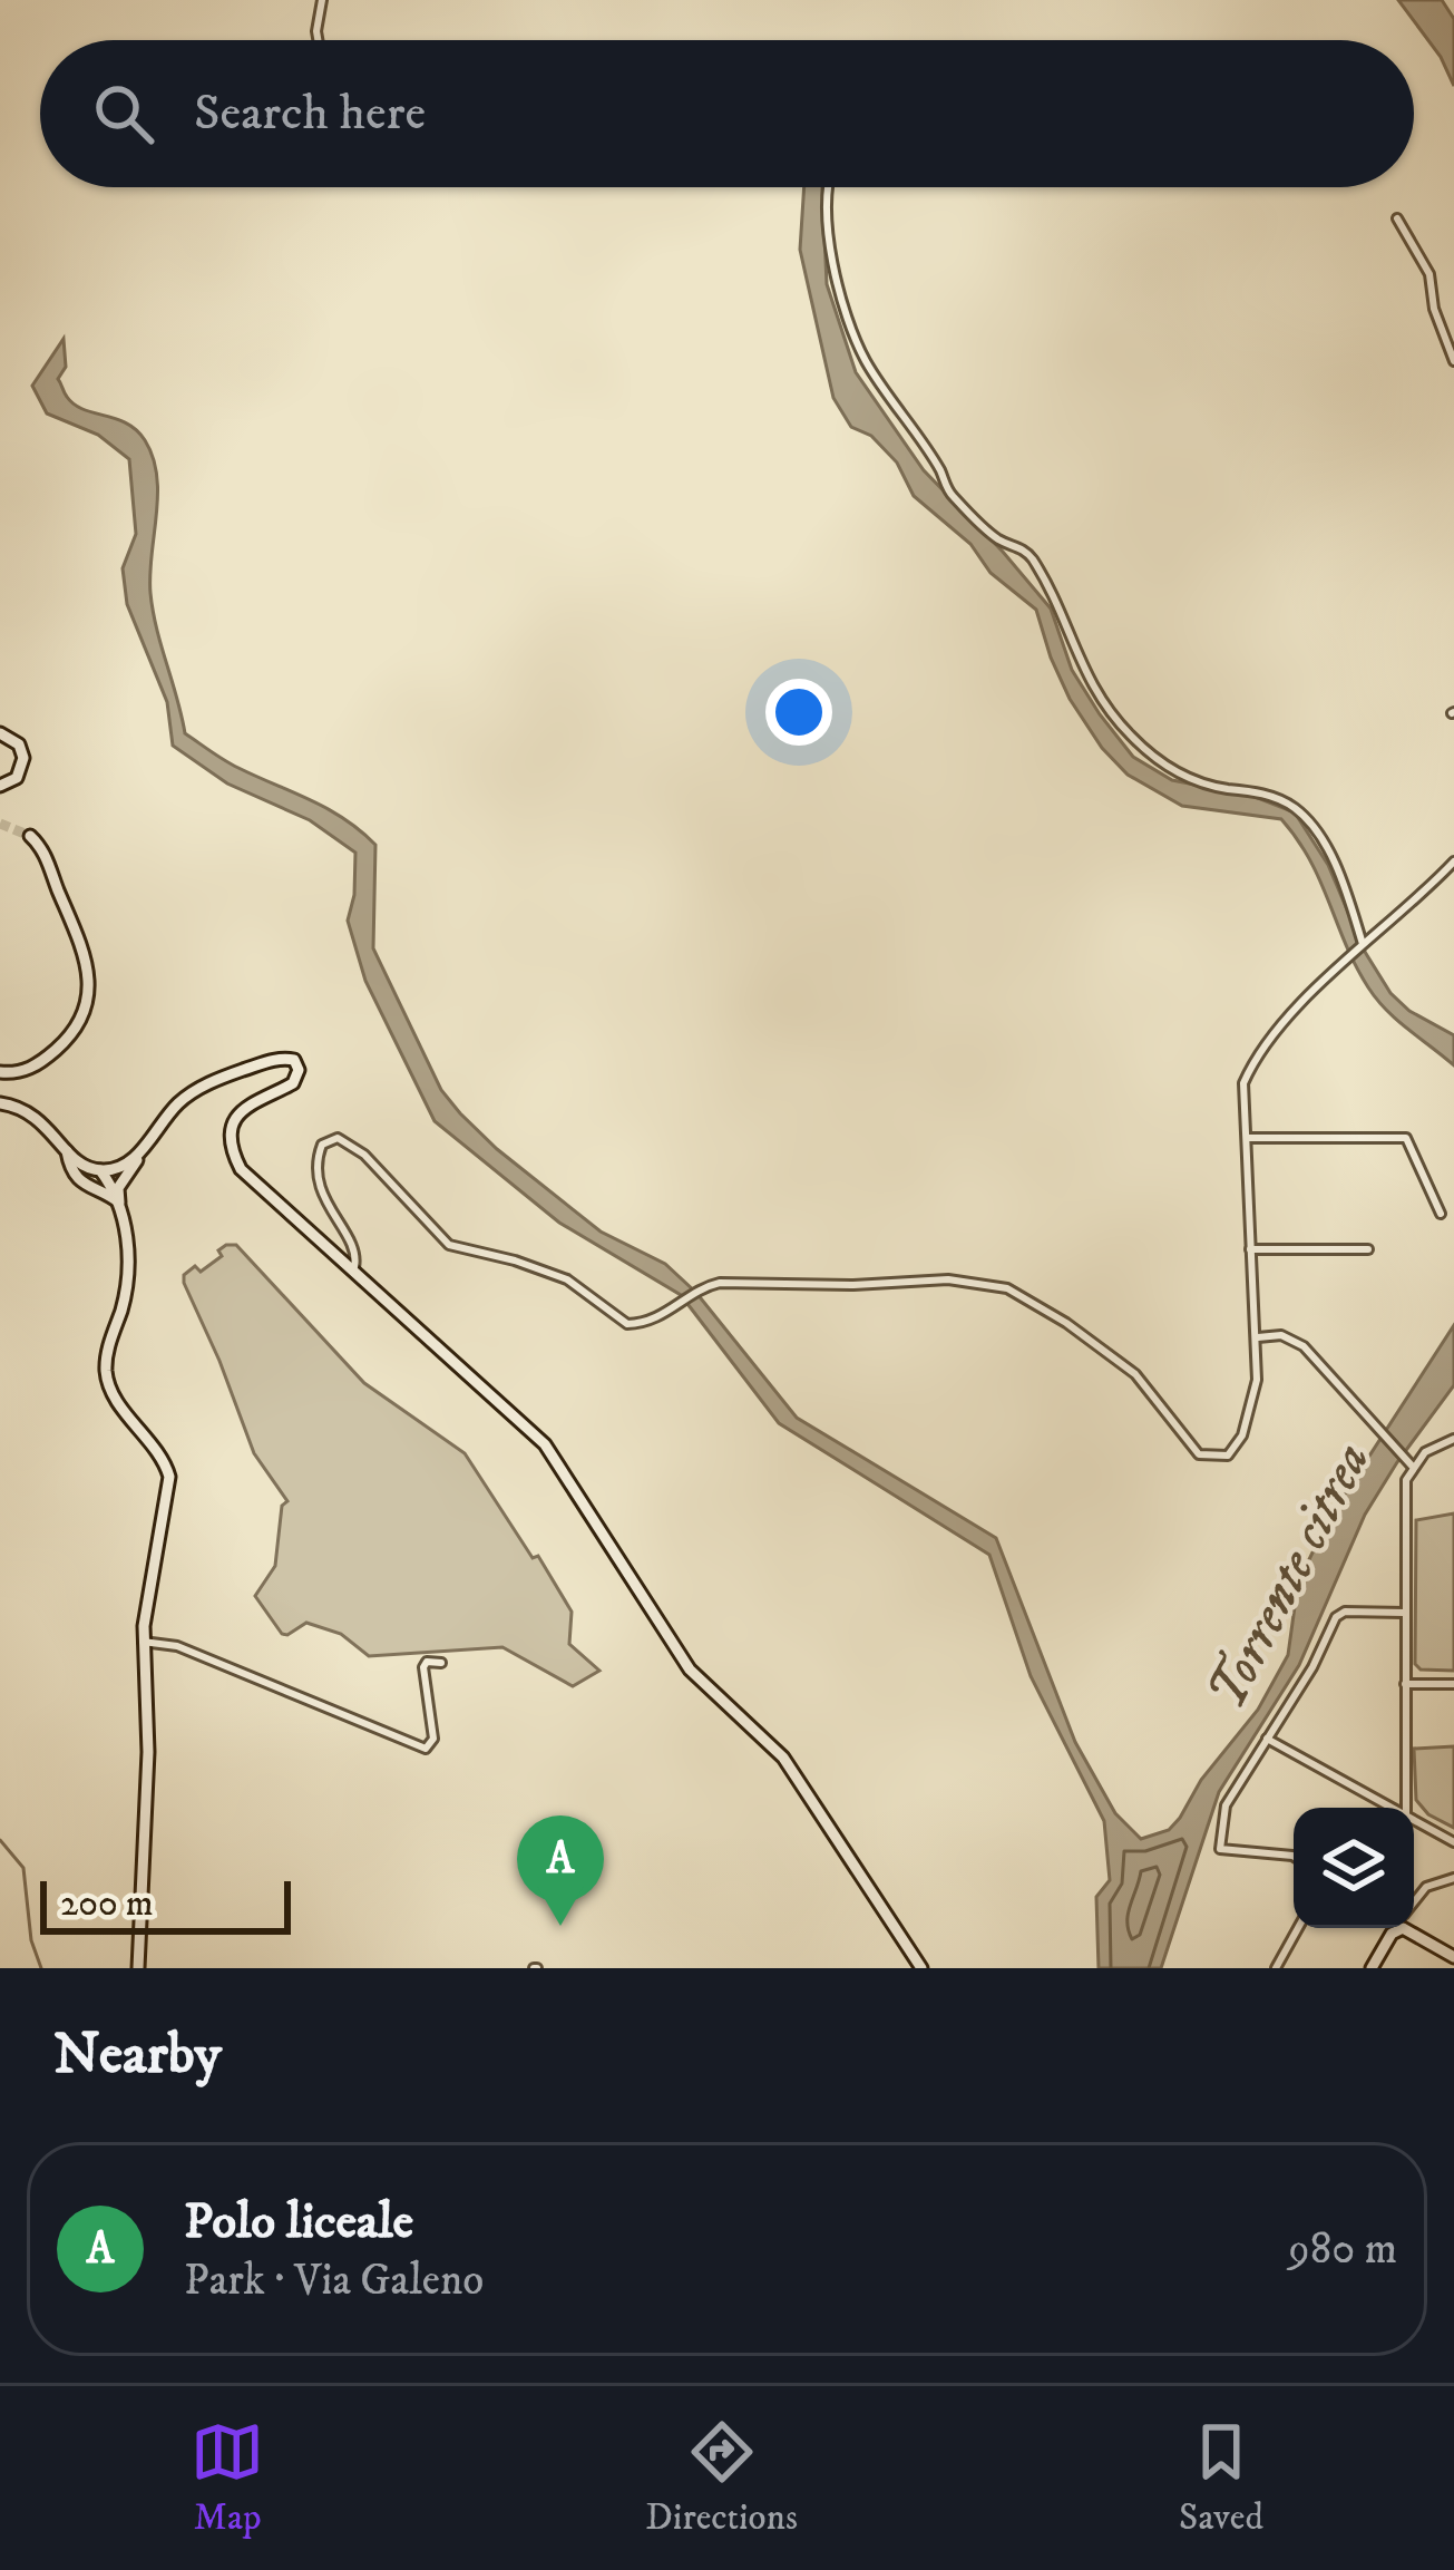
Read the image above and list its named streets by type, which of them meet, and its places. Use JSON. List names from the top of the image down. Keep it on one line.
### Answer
{"water":["Torrente citrea"],"scale_bar":"200 m","page":{"search":"Search here","pins":"A","scale":"200 m","heading":"Nearby","list":[{"mark":"A","name":"Polo liceale","note":"Park · Via Galeno","value":"980 m"}],"nav":["Map","Directions","Saved"]}}
